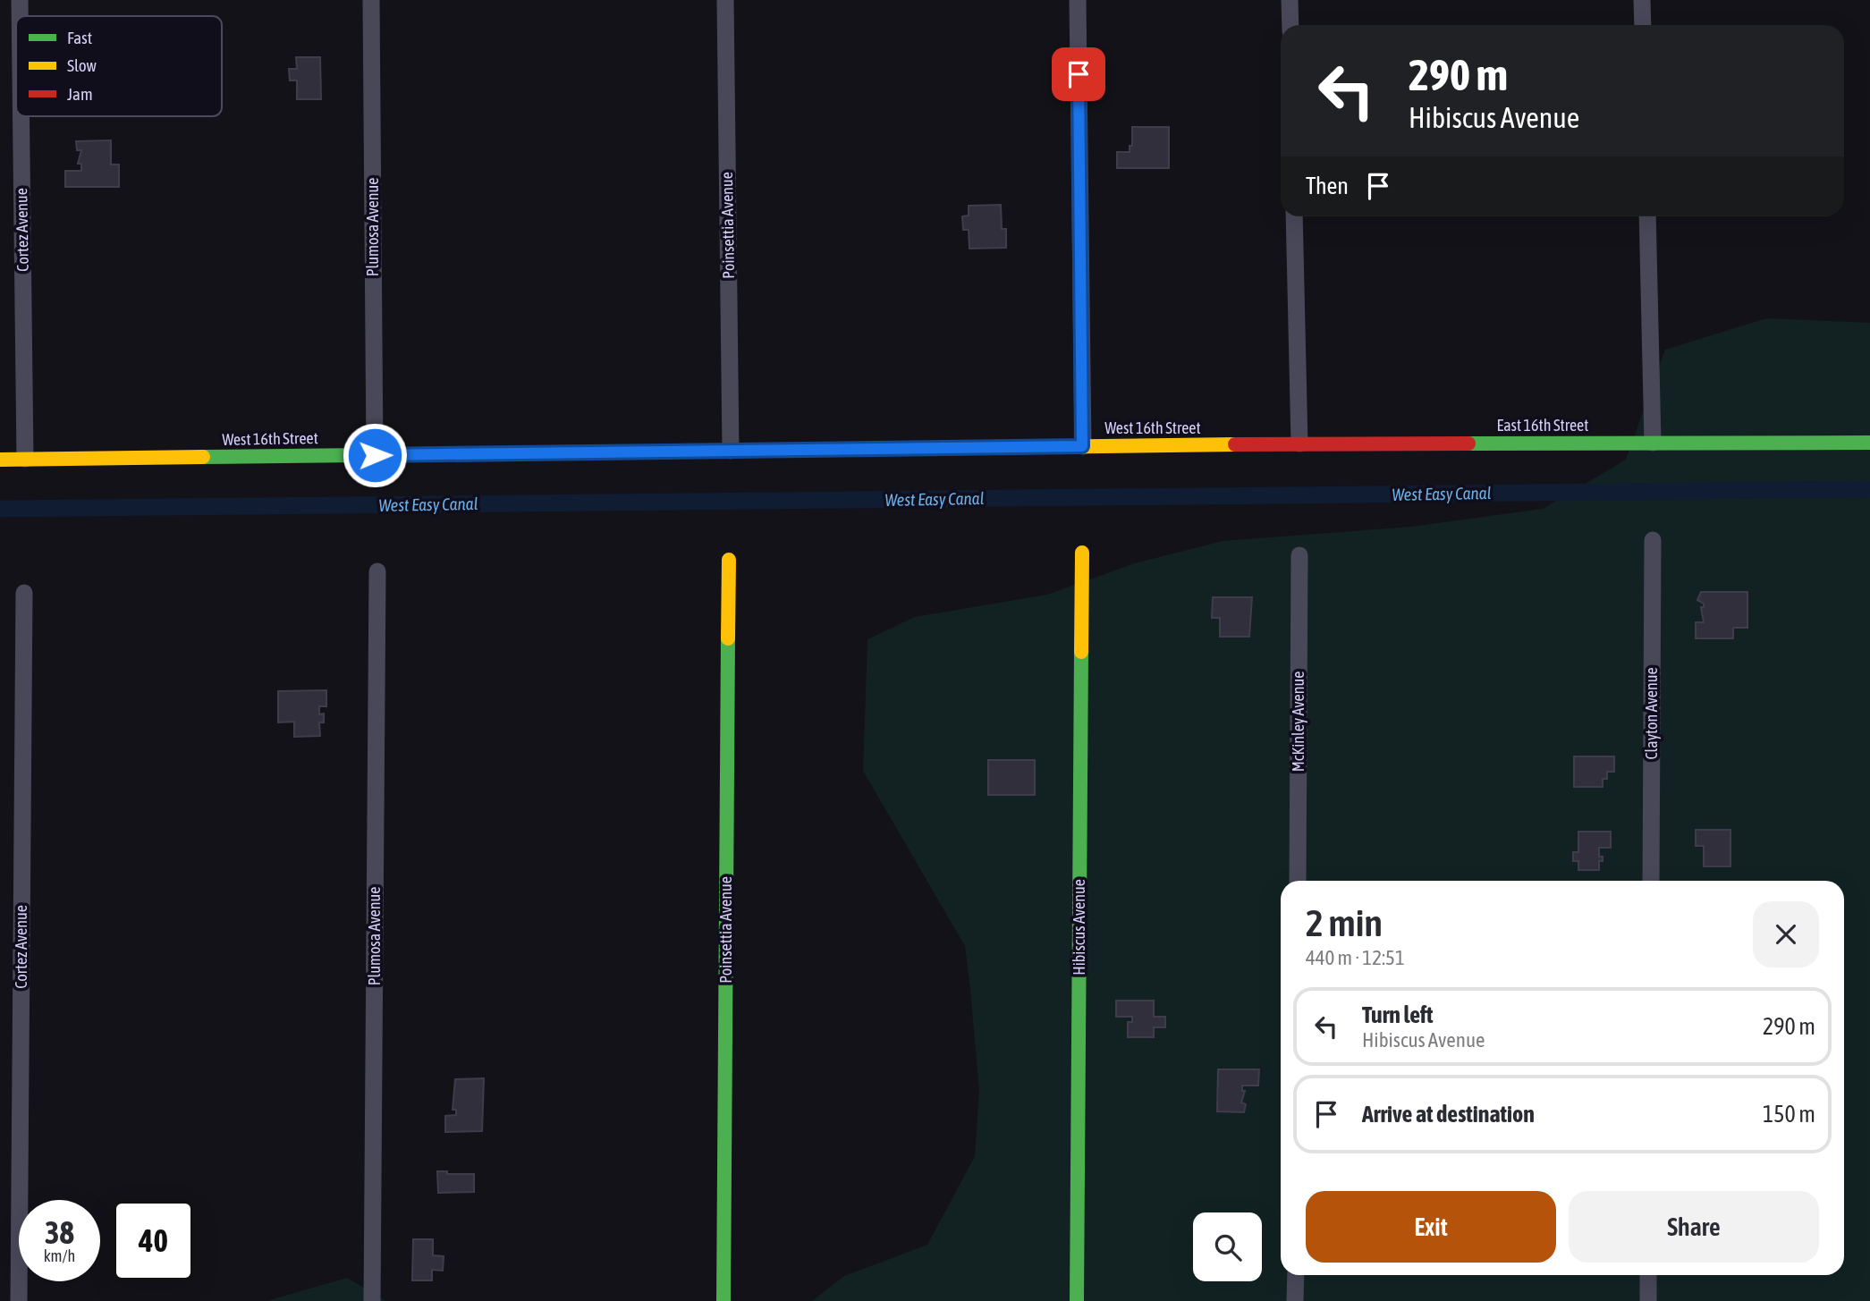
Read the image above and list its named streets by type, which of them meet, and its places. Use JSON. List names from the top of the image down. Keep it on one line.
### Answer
{"streets":{"street":["Poinsettia Avenue","Plumosa Avenue","Cortez Avenue","East 16th Street","West 16th Street","Clayton Avenue","McKinley Avenue","Hibiscus Avenue"]},"crossings":[["Poinsettia Avenue","West 16th Street"],["Plumosa Avenue","West 16th Street"],["Cortez Avenue","West 16th Street"],["East 16th Street","West 16th Street"]],"water":["West Easy Canal"],"legend":["Fast","Slow","Jam"],"page":{"turn":["290 m","Hibiscus Avenue"],"then":"Then","heading":["2 min","440 m · 12:51"],"list":[{"name":"Turn left","note":"Hibiscus Avenue","value":"290 m"},{"name":"Arrive at destination","value":"150 m"}],"buttons":["Exit","Share"],"speed":"38 km/h","limit":"40"}}
